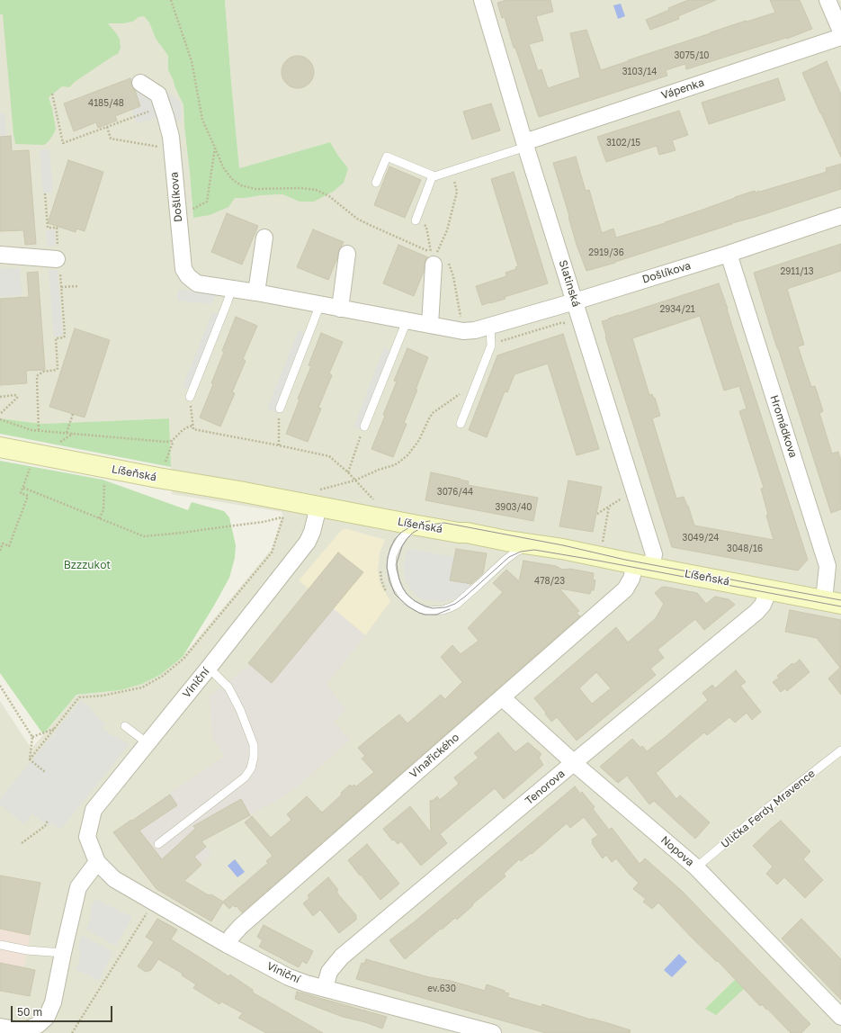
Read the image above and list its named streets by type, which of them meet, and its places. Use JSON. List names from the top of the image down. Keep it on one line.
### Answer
{"streets":{"street":["Vápenka","Došlíkova","Slatinská","Hromádkova","Líšeňská","Viniční","Vinařického","Tenorova","Nopova"],"lane":["Ulička Ferdy Mravence"]},"crossings":[["Vápenka","Slatinská"],["Došlíkova","Slatinská"],["Došlíkova","Hromádkova"],["Slatinská","Líšeňská"],["Slatinská","Vinařického"],["Hromádkova","Líšeňská"],["Líšeňská","Viniční"],["Líšeňská","Vinařického"],["Líšeňská","Tenorova"],["Viniční","Vinařického"],["Viniční","Tenorova"],["Vinařického","Nopova"],["Tenorova","Nopova"],["Ulička Ferdy Mravence","Nopova"]],"parks":["Bzzzukot"],"house_numbers":["3075/10","3103/14","4185/48","3102/15","2919/36","2911/13","2934/21","3076/44","3903/40","3049/24","3048/16","478/23","ev.630"],"scale_bar":"50 m"}
